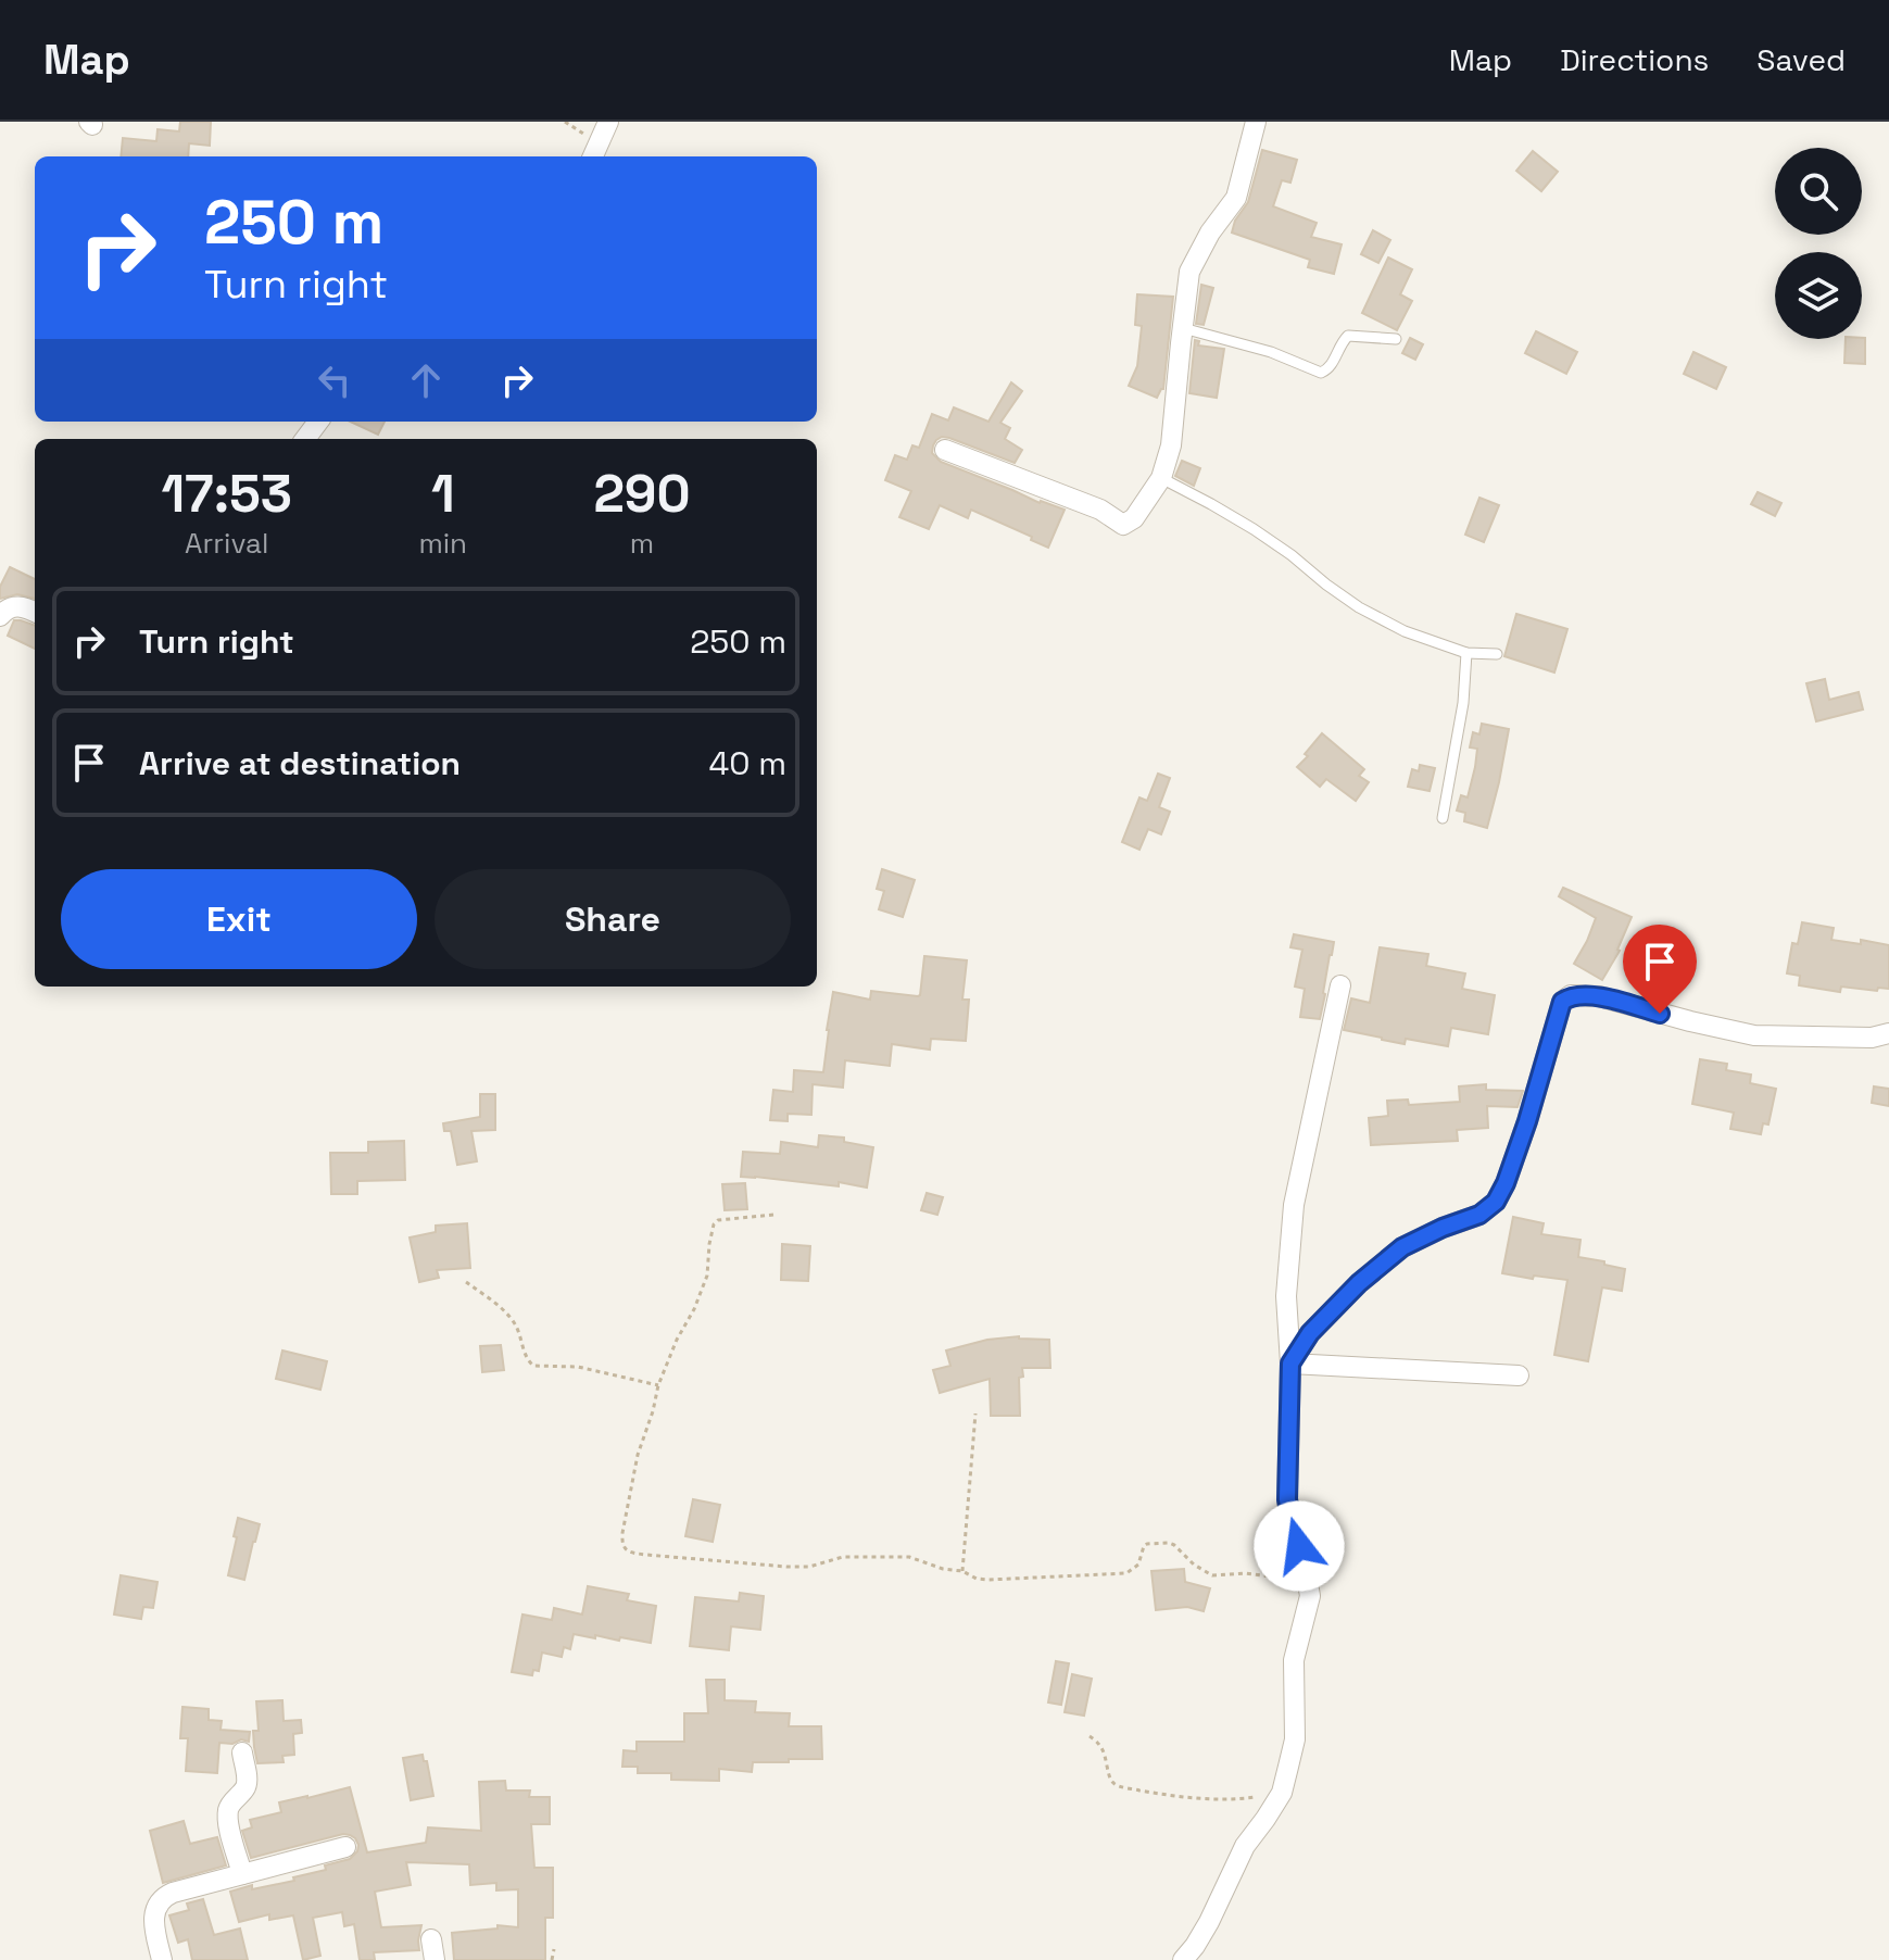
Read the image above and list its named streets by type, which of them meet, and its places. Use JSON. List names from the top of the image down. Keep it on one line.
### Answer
{"page":{"header":"Map","nav":["Map","Directions","Saved"],"turn":["250 m","Turn right"],"eta":["17:53","Arrival","1","min","290","m"],"list":[{"name":"Turn right","value":"250 m"},{"name":"Arrive at destination","value":"40 m"}],"buttons":["Exit","Share"]}}
